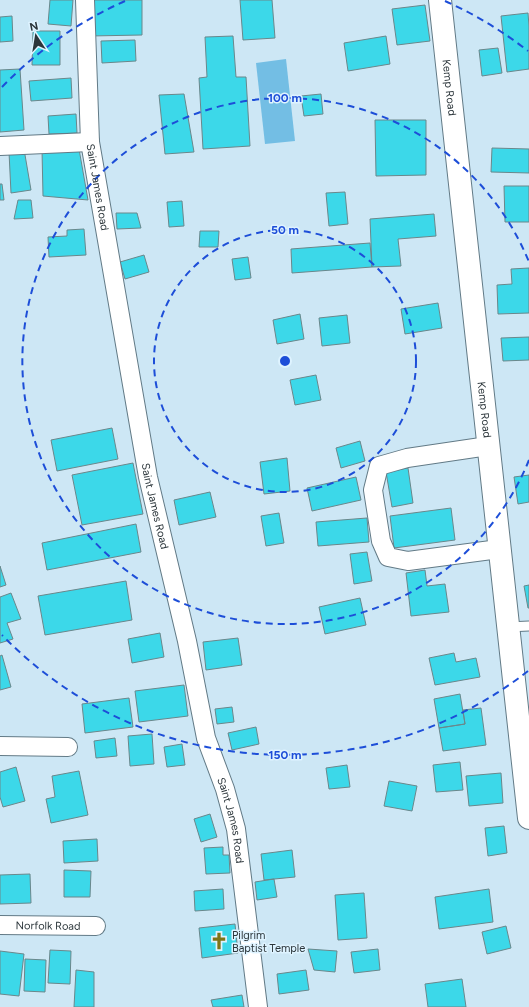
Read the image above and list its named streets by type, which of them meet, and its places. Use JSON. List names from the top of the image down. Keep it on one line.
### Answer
{"streets":{"street":["Kemp Road","Saint James Road","Norfolk Road"]},"places":{"church":["Pilgrim Baptist Temple"]},"north":"top","rings":["100 m","50 m","150 m"]}
